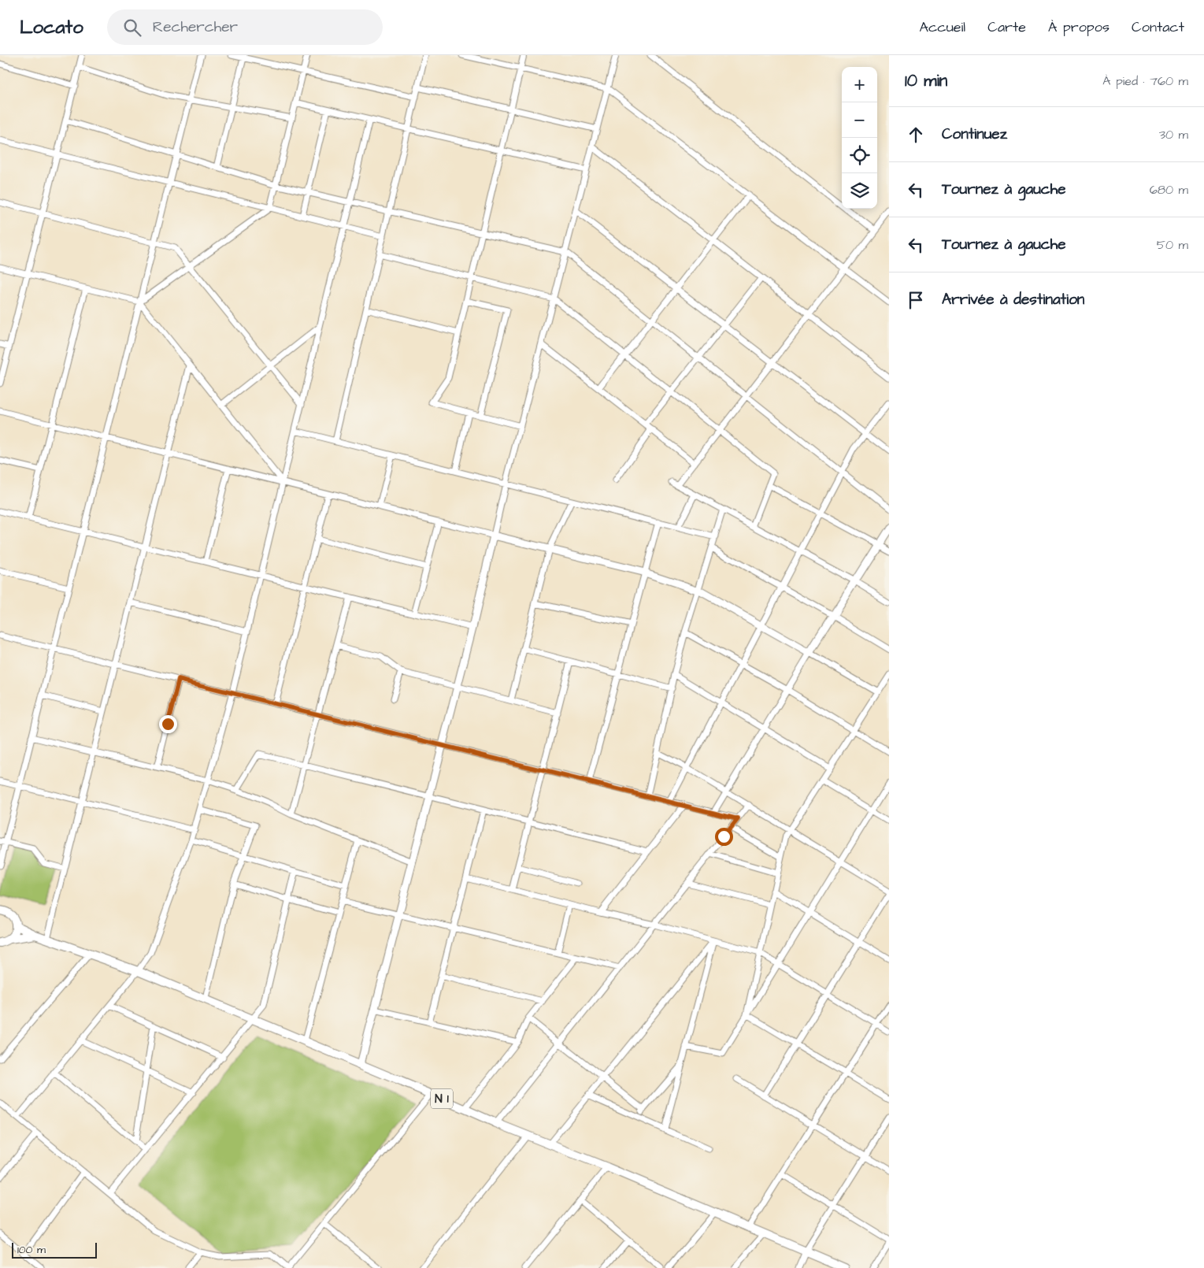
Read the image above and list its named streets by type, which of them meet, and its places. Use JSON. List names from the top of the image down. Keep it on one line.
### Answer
{"streets":{"highway":["N 1"]},"scale_bar":"100 m","page":{"header":"Locato","search":"Rechercher","nav":["Accueil","Carte","À propos","Contact"],"heading":["10 min","À pied · 760 m"],"map_buttons":["+","−"],"list":[["Continuez","30 m"],["Tournez à gauche","680 m"],["Tournez à gauche","50 m"],"Arrivée à destination"],"scale":"100 m"}}
